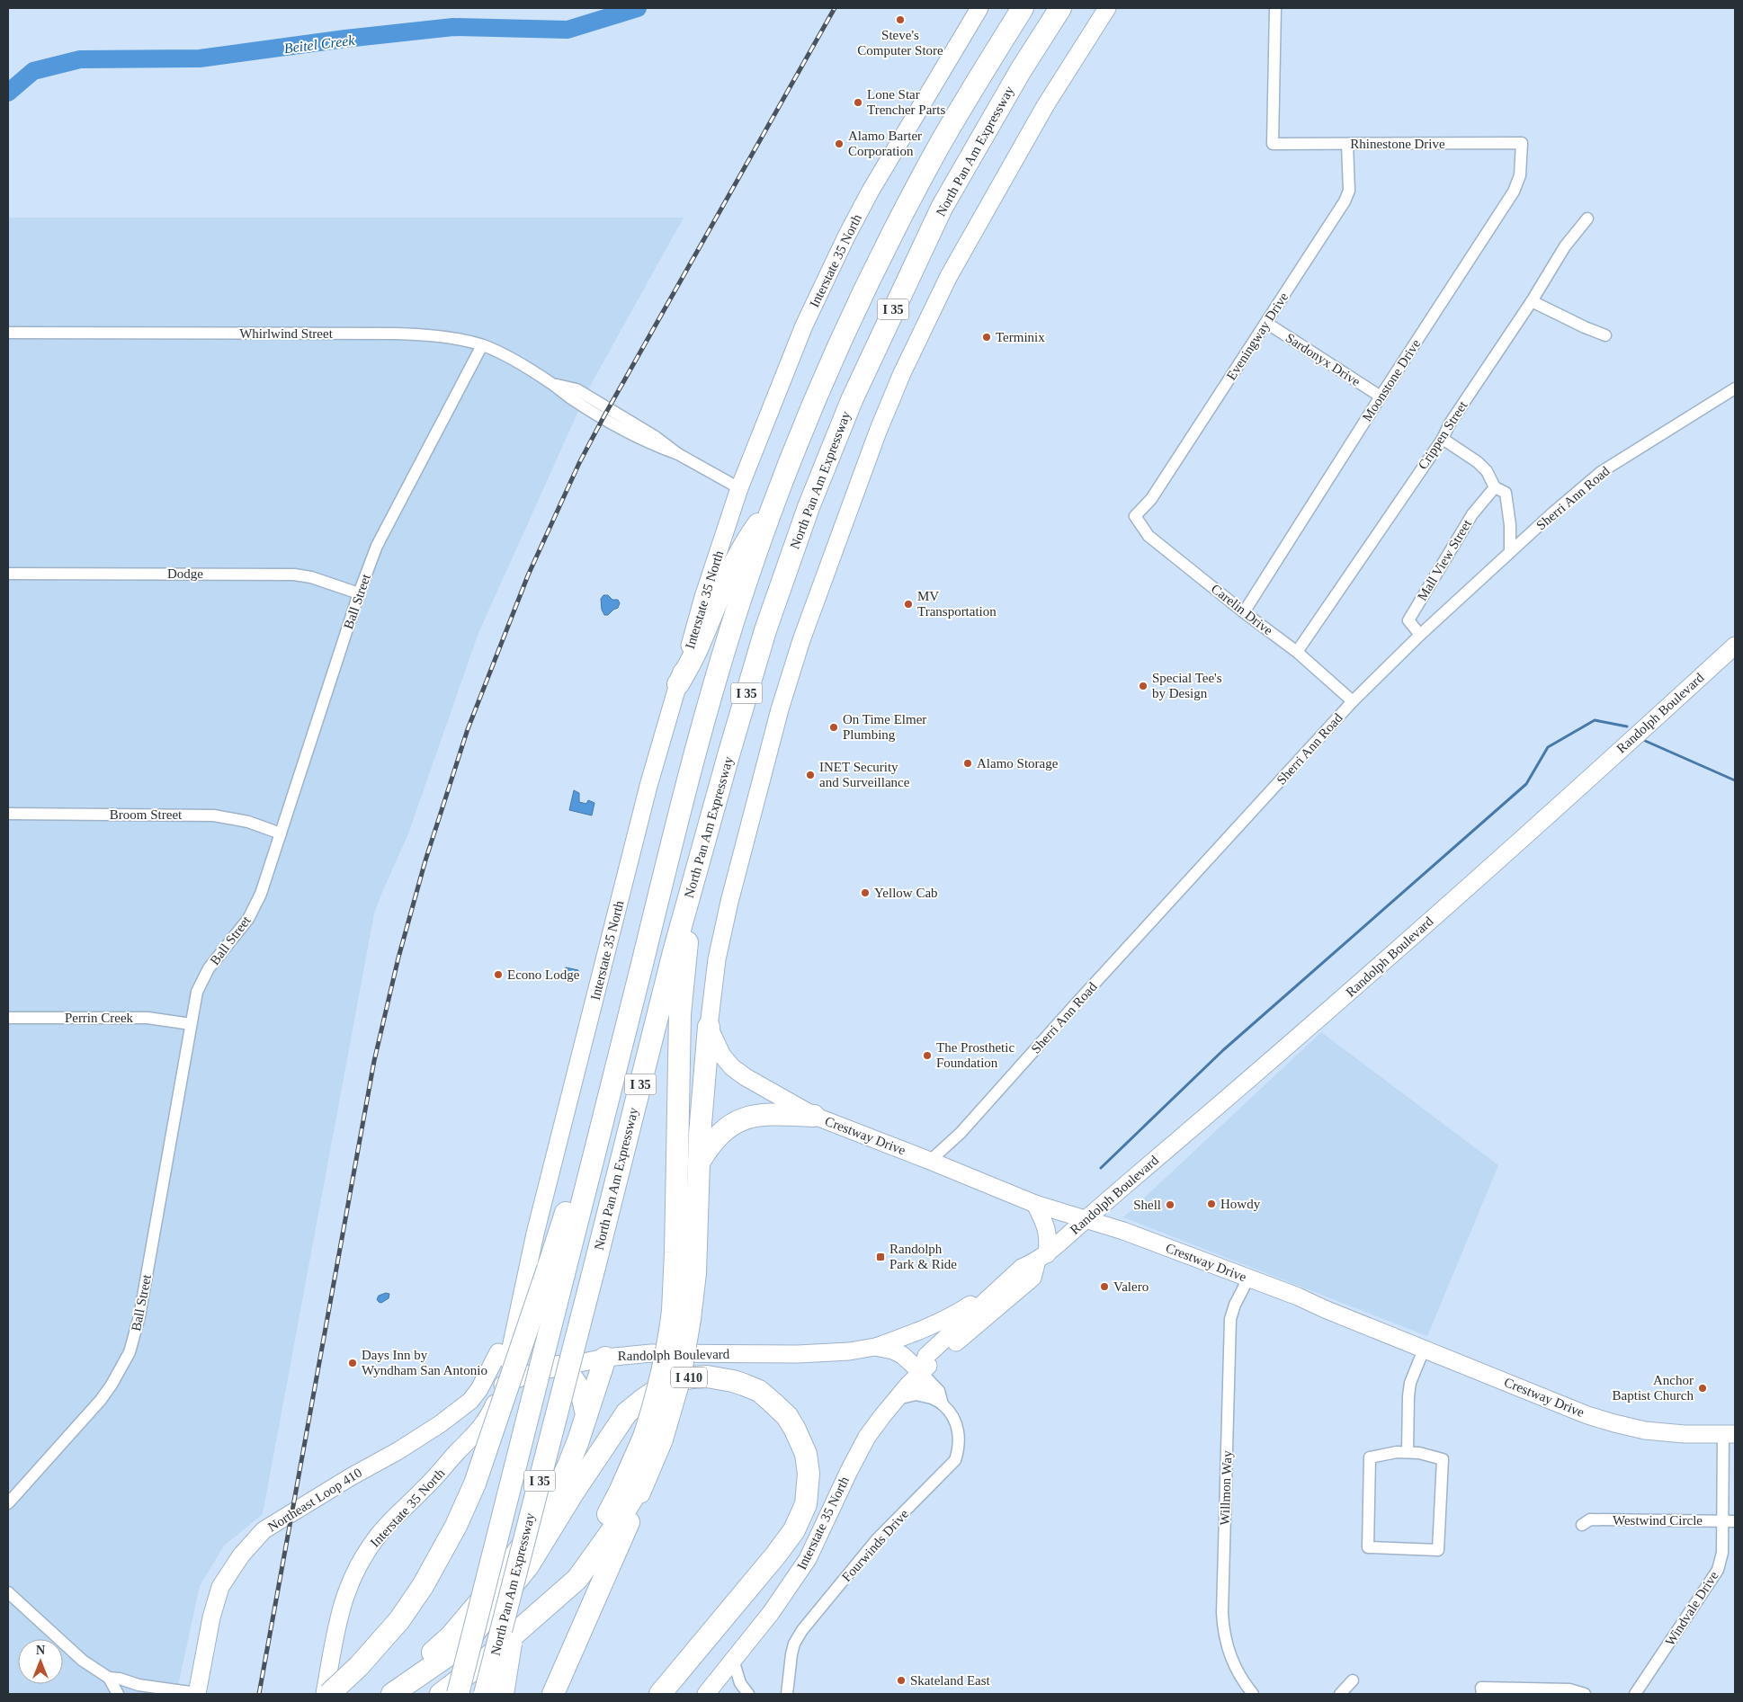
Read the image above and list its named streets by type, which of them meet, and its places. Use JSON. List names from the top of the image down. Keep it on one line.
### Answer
{"streets":{"highway":["North Pan Am Expressway","I 35","I 410"],"main road":["Interstate 35 North","Randolph Boulevard","Crestway Drive","Northeast Loop 410"],"street":["Rhinestone Drive","Whirlwind Street","Eveningway Drive","Sardonyx Drive","Moonstone Drive","Crippen Street","Sherri Ann Road","Mall View Street","Dodge","Ball Street","Carelin Drive","Broom Street","Perrin Creek","Willmon Way","Westwind Circle","Fourwinds Drive","Windvale Drive"]},"crossings":[["Rhinestone Drive","Eveningway Drive"],["Rhinestone Drive","Moonstone Drive"],["Interstate 35 North","Whirlwind Street"],["Interstate 35 North","Randolph Boulevard"],["Interstate 35 North","Northeast Loop 410"],["Interstate 35 North","Fourwinds Drive"],["Whirlwind Street","Ball Street"],["Eveningway Drive","Sardonyx Drive"],["Eveningway Drive","Carelin Drive"],["Sardonyx Drive","Moonstone Drive"],["Moonstone Drive","Carelin Drive"],["Crippen Street","Carelin Drive"],["Sherri Ann Road","Mall View Street"],["Sherri Ann Road","Carelin Drive"],["Sherri Ann Road","Crestway Drive"],["Dodge","Ball Street"],["Ball Street","Broom Street"],["Ball Street","Perrin Creek"],["Randolph Boulevard","Crestway Drive"],["Randolph Boulevard","Fourwinds Drive"],["Crestway Drive","Willmon Way"],["Crestway Drive","Windvale Drive"],["Westwind Circle","Windvale Drive"]],"water":["Beitel Creek"],"places":{"other":["Steve's Computer Store","Lone Star Trencher Parts","Alamo Barter Corporation","Terminix","MV Transportation","Special Tee's by Design","On Time Elmer Plumbing","Alamo Storage","INET Security and Surveillance","Yellow Cab","Econo Lodge","The Prosthetic Foundation","Howdy","Shell","Valero","Days Inn by Wyndham San Antonio","Anchor Baptist Church","Skateland East"],"transit":["Randolph Park & Ride"]},"north":"top"}
